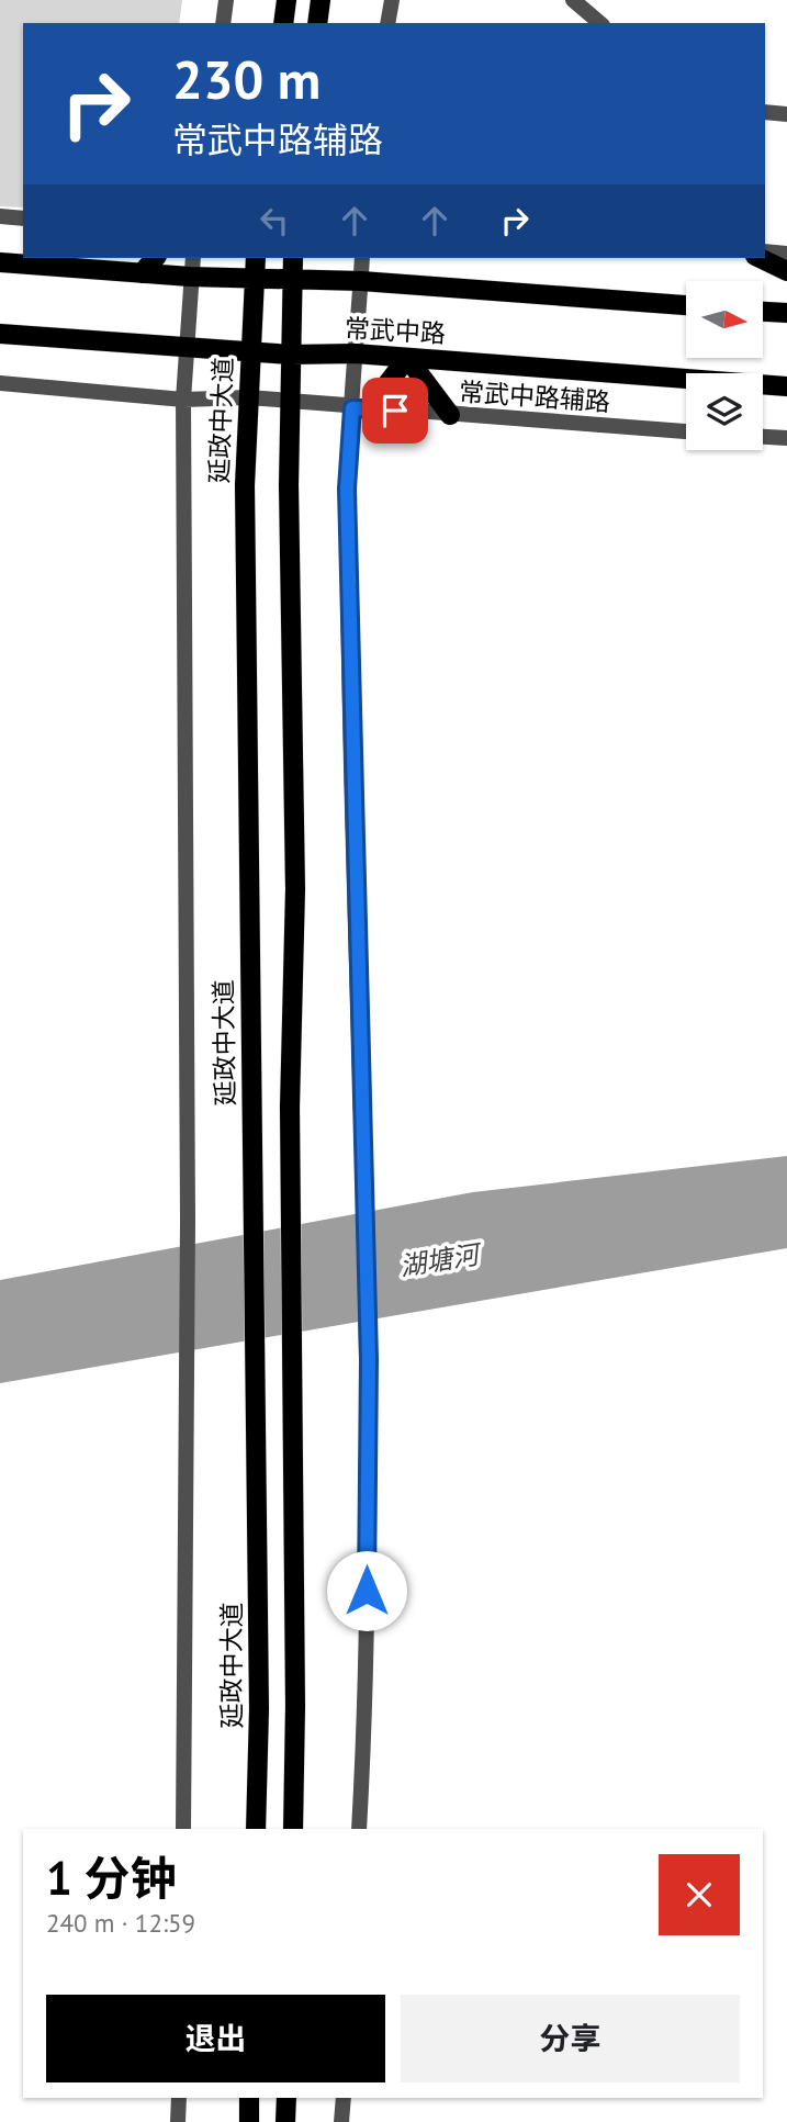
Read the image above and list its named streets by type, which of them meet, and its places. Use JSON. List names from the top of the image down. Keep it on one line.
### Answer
{"streets":{"main road":["常武中路","延政中大道"],"street":["常武中路辅路"]},"crossings":[["常武中路","延政中大道"],["常武中路辅路","延政中大道"]],"water":["湖塘河"],"north":"right","page":{"turn":["230 m","常武中路辅路"],"heading":["1 分钟","240 m · 12:59"],"buttons":["退出","分享"]}}
